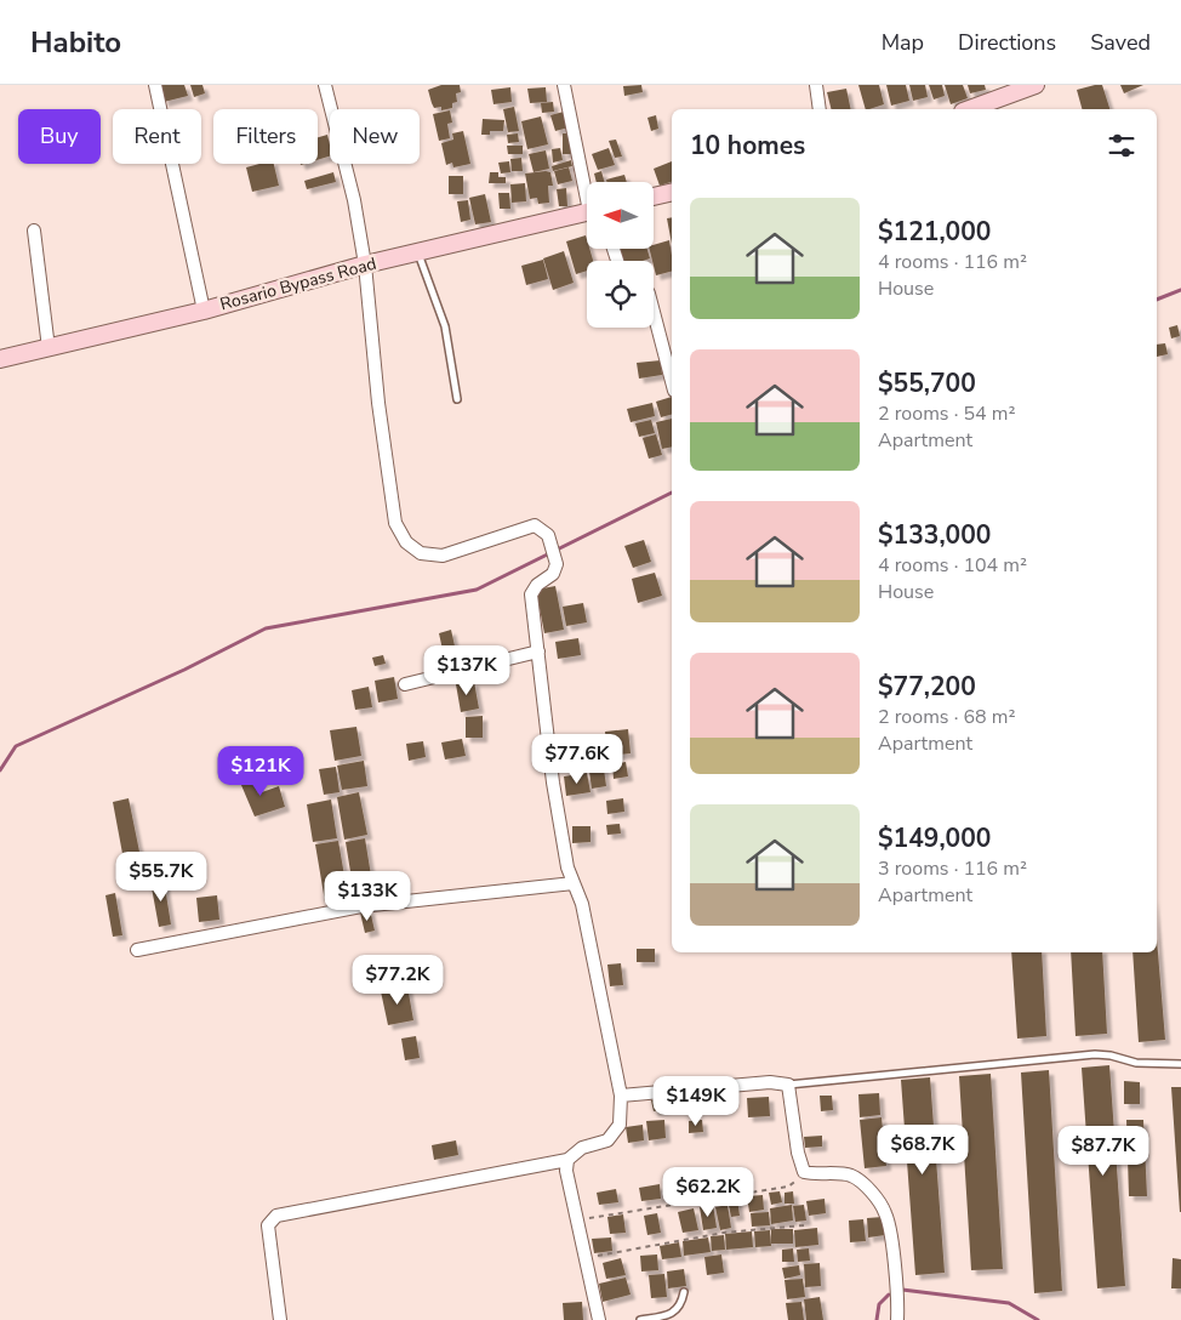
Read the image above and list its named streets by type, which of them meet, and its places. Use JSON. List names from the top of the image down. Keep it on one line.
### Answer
{"streets":{"main road":["Rosario Bypass Road"]},"north":"left","page":{"header":"Habito","nav":["Map","Directions","Saved"],"chip":["Buy","Rent","Filters","New"],"heading":"10 homes","list":[{"name":"$121,000","note":"4 rooms · 116 m² · House"},{"name":"$55,700","note":"2 rooms · 54 m² · Apartment"},{"name":"$133,000","note":"4 rooms · 104 m² · House"},{"name":"$77,200","note":"2 rooms · 68 m² · Apartment"},{"name":"$149,000","note":"3 rooms · 116 m² · Apartment"}],"price":["$137K","$77.6K","$121K","$55.7K","$133K","$77.2K","$149K","$68.7K","$87.7K","$62.2K"]}}
